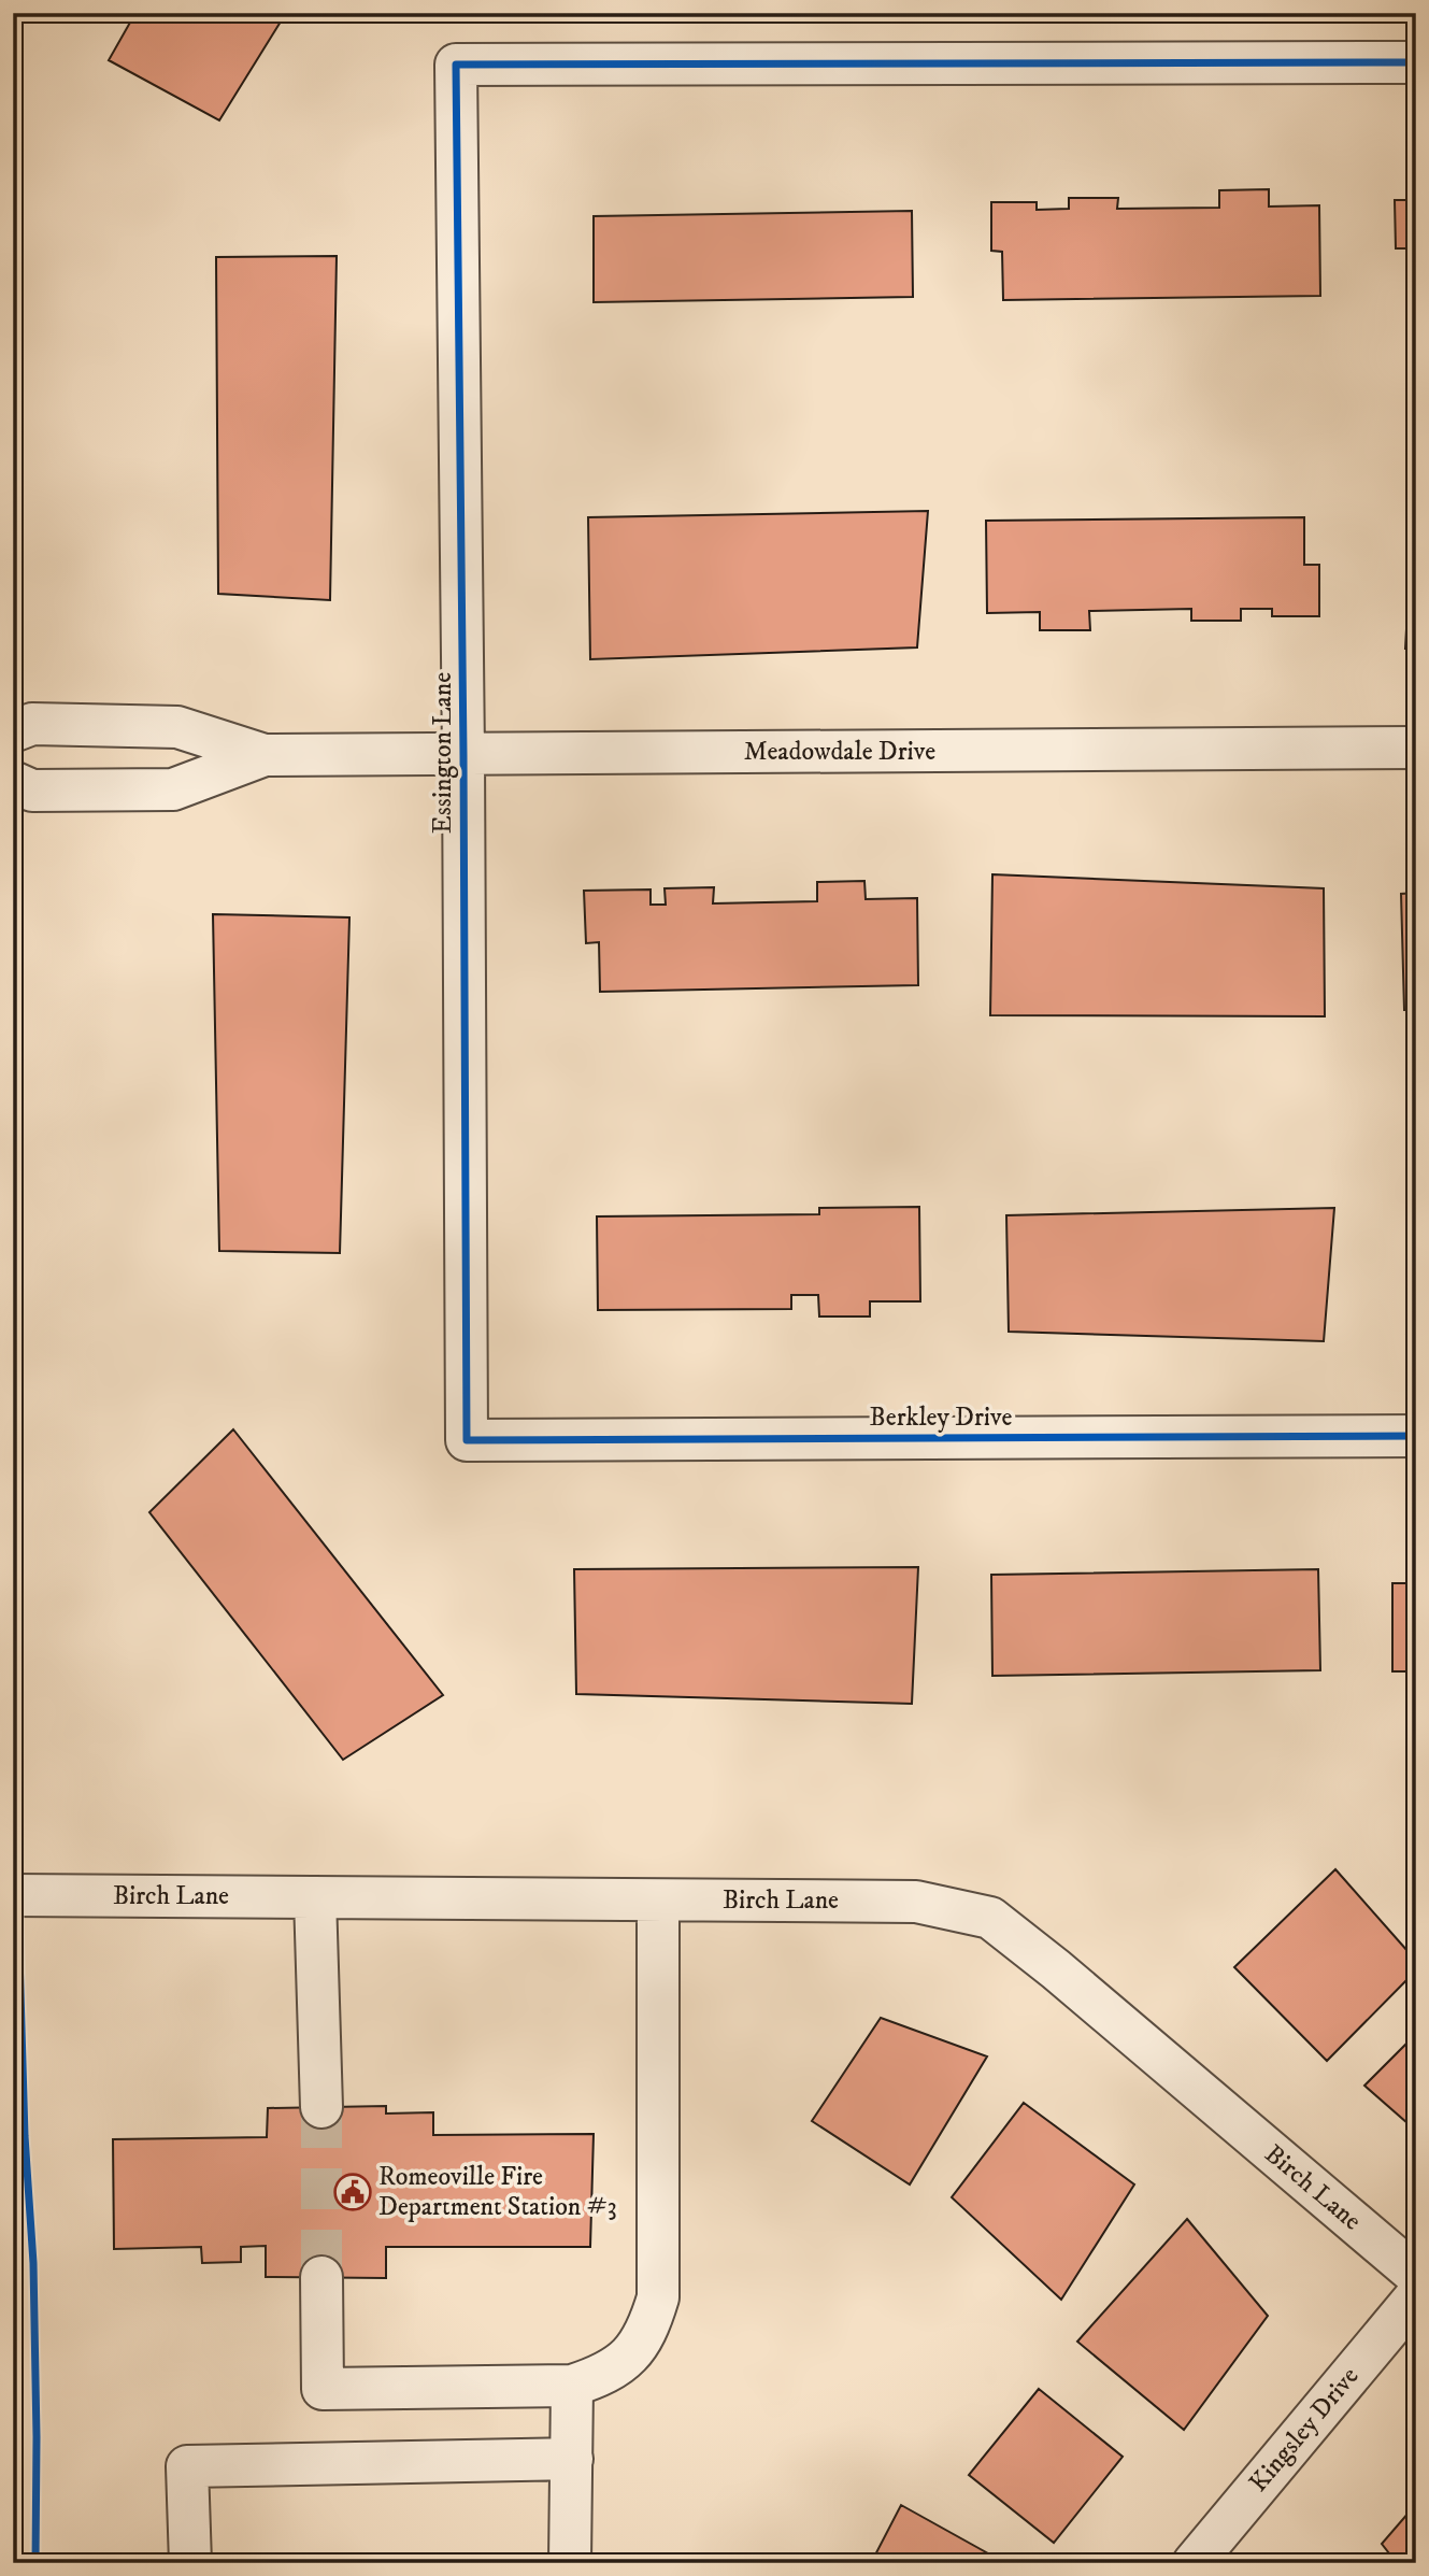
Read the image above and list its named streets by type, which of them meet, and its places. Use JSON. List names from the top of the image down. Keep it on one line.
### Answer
{"streets":{"street":["Meadowdale Drive","Essington Lane","Berkley Drive","Birch Lane","Kingsley Drive"]},"crossings":[["Meadowdale Drive","Essington Lane"],["Essington Lane","Berkley Drive"]],"places":{"public building":["Romeoville Fire Department Station #3"]}}
